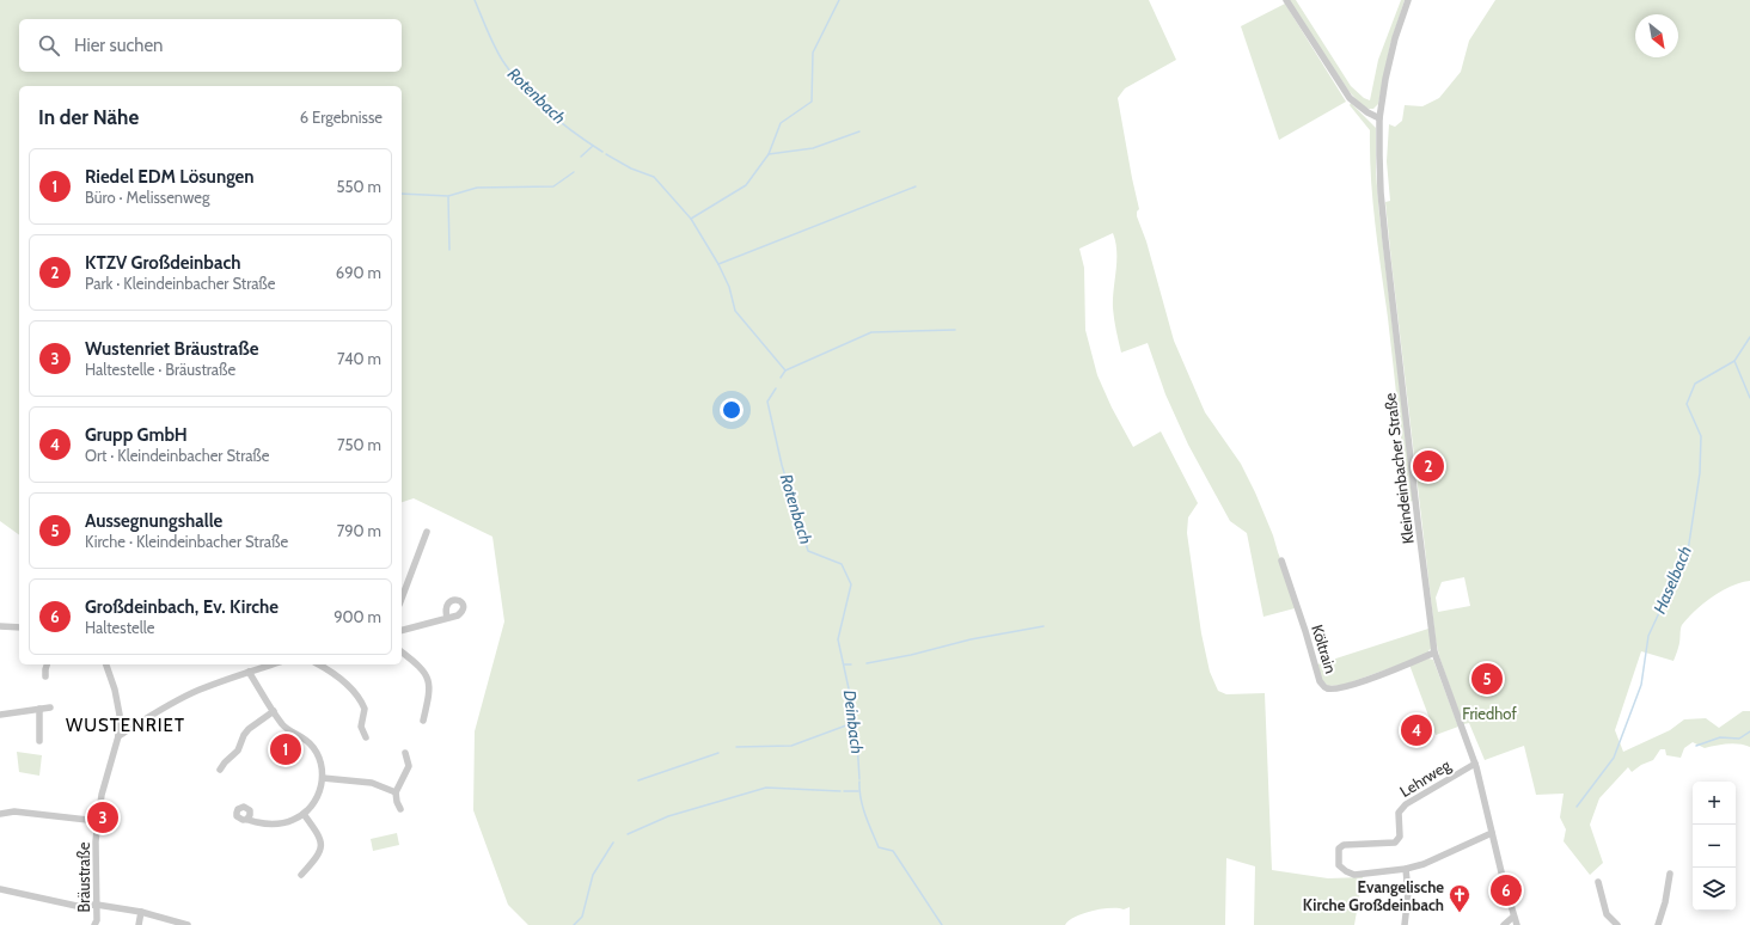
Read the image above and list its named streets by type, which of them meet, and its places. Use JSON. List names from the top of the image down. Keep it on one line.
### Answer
{"streets":{"street":["Kleindeinbacher Straße","Költrain","Lehrweg","Bräustraße"]},"crossings":[["Kleindeinbacher Straße","Költrain"],["Kleindeinbacher Straße","Lehrweg"]],"districts":["WUSTENRIET"],"water":["Rotenbach","Haselbach","Deinbach"],"parks":["Friedhof"],"places":{"church":["Evangelische Kirche Großdeinbach"]},"north":"bottom right","page":{"search":"Hier suchen","heading":["In der Nähe","6 Ergebnisse"],"list":[{"mark":"1","name":"Riedel EDM Lösungen","note":"Büro · Melissenweg","value":"550 m"},{"mark":"2","name":"KTZV Großdeinbach","note":"Park · Kleindeinbacher Straße","value":"690 m"},{"mark":"3","name":"Wustenriet Bräustraße","note":"Haltestelle · Bräustraße","value":"740 m"},{"mark":"4","name":"Grupp GmbH","note":"Ort · Kleindeinbacher Straße","value":"750 m"},{"mark":"5","name":"Aussegnungshalle","note":"Kirche · Kleindeinbacher Straße","value":"790 m"},{"mark":"6","name":"Großdeinbach, Ev. Kirche","note":"Haltestelle","value":"900 m"}],"pins":["2","5","4","1","3","6"],"map_buttons":["+","−"]}}
